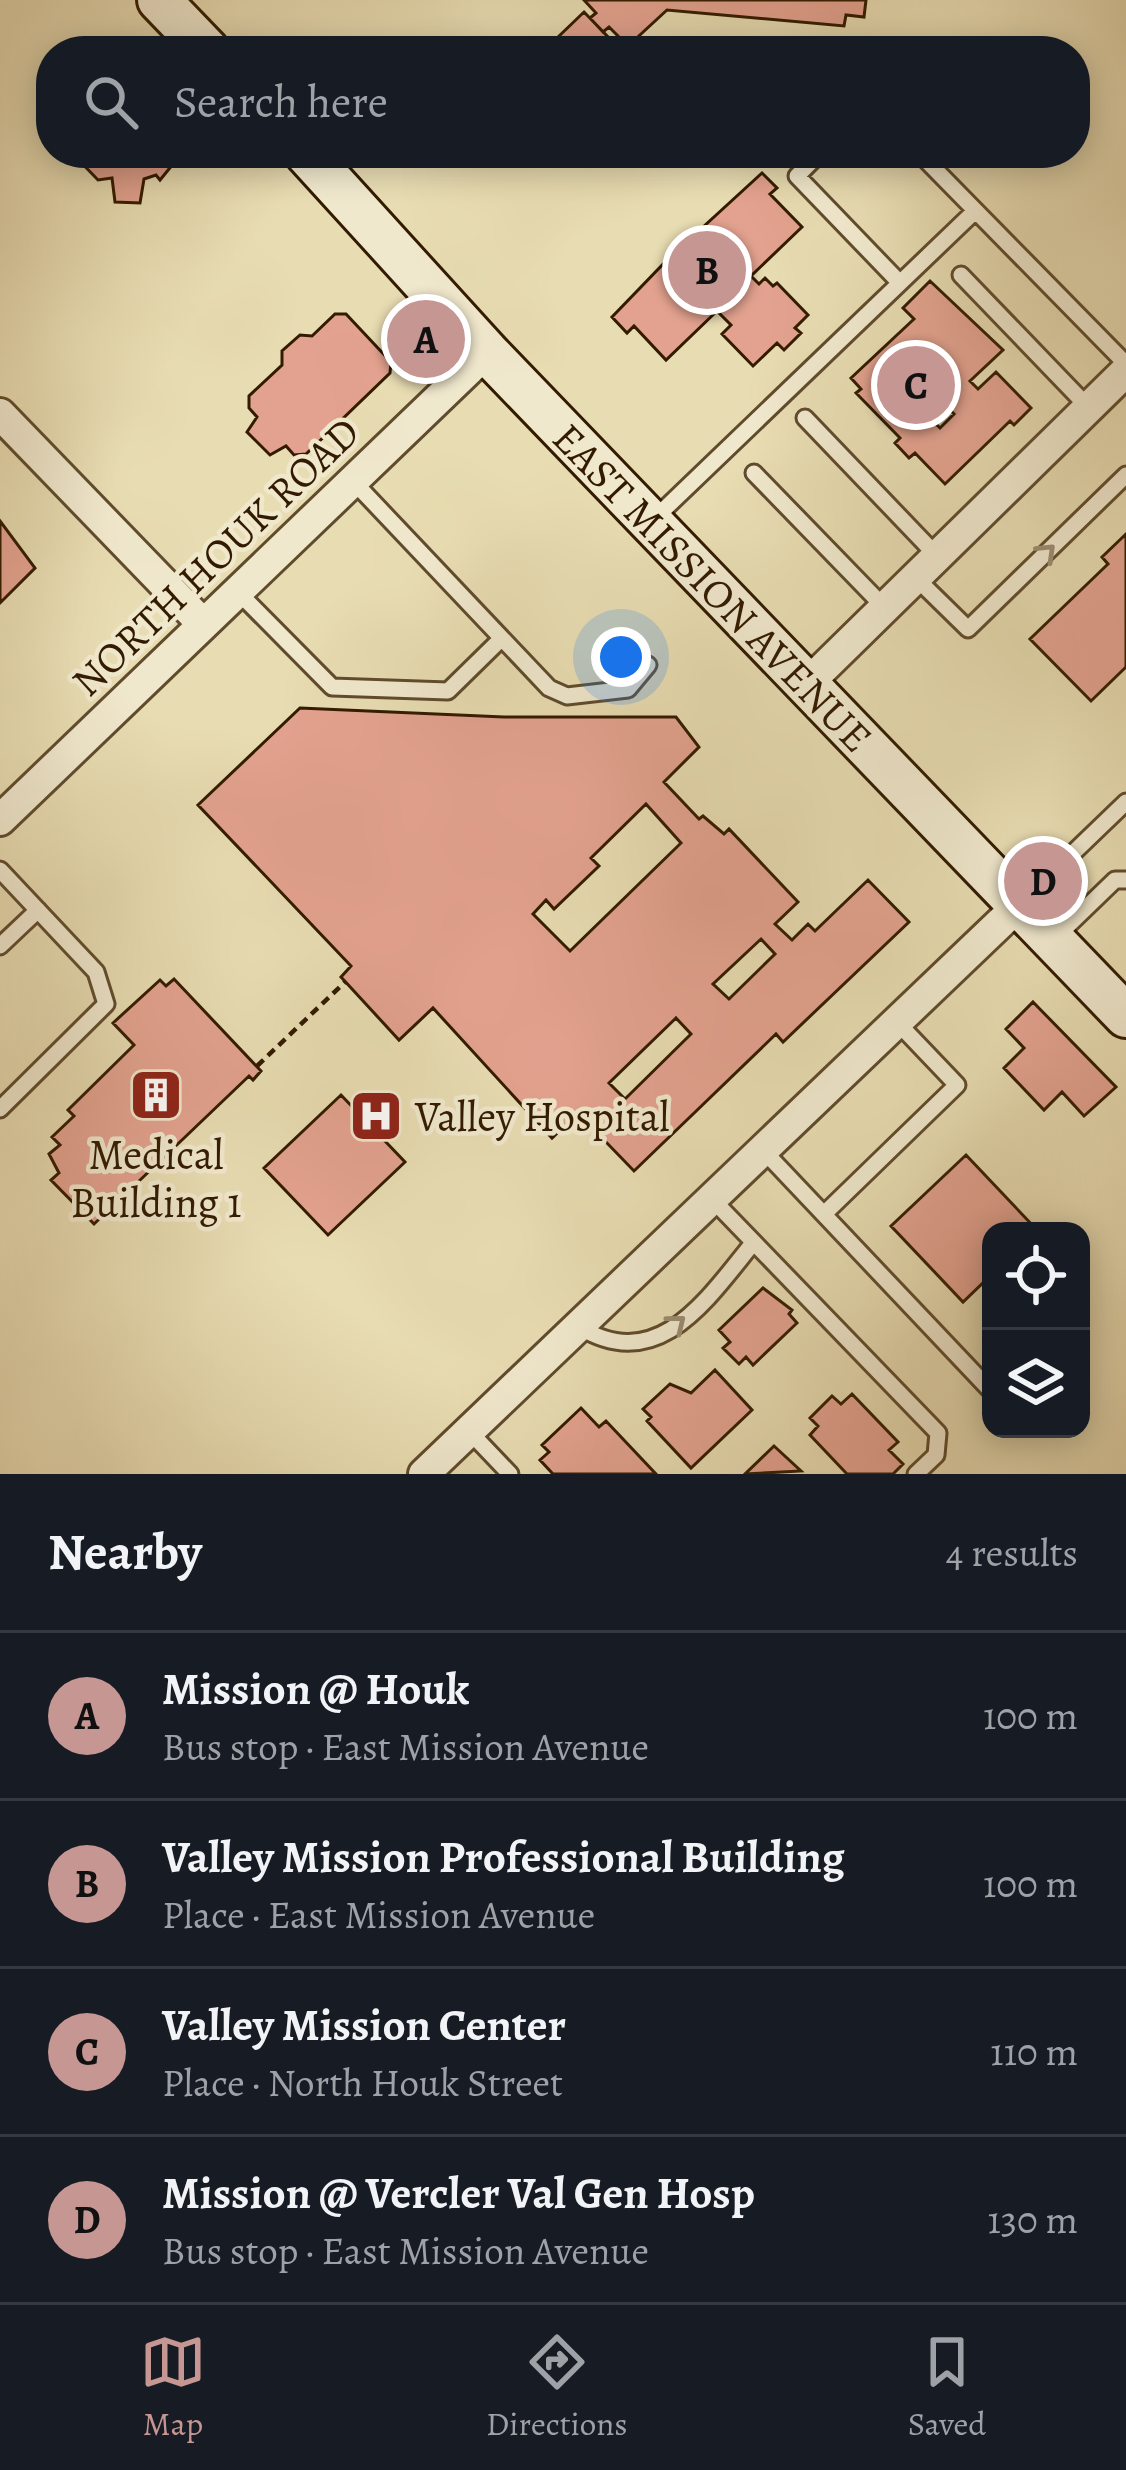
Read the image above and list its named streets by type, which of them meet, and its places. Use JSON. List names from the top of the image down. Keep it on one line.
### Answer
{"streets":{"street":["NORTH HOUK ROAD","EAST MISSION AVENUE"]},"crossings":[["NORTH HOUK ROAD","EAST MISSION AVENUE"]],"places":{"building":["Medical Building 1"],"hospital":["Valley Hospital"]},"page":{"search":"Search here","pins":["B","A","C","D"],"heading":["Nearby","4 results"],"list":[{"mark":"A","name":"Mission @ Houk","note":"Bus stop · East Mission Avenue","value":"100 m"},{"mark":"B","name":"Valley Mission Professional Building","note":"Place · East Mission Avenue","value":"100 m"},{"mark":"C","name":"Valley Mission Center","note":"Place · North Houk Street","value":"110 m"},{"mark":"D","name":"Mission @ Vercler Val Gen Hosp","note":"Bus stop · East Mission Avenue","value":"130 m"}],"nav":["Map","Directions","Saved"]}}
